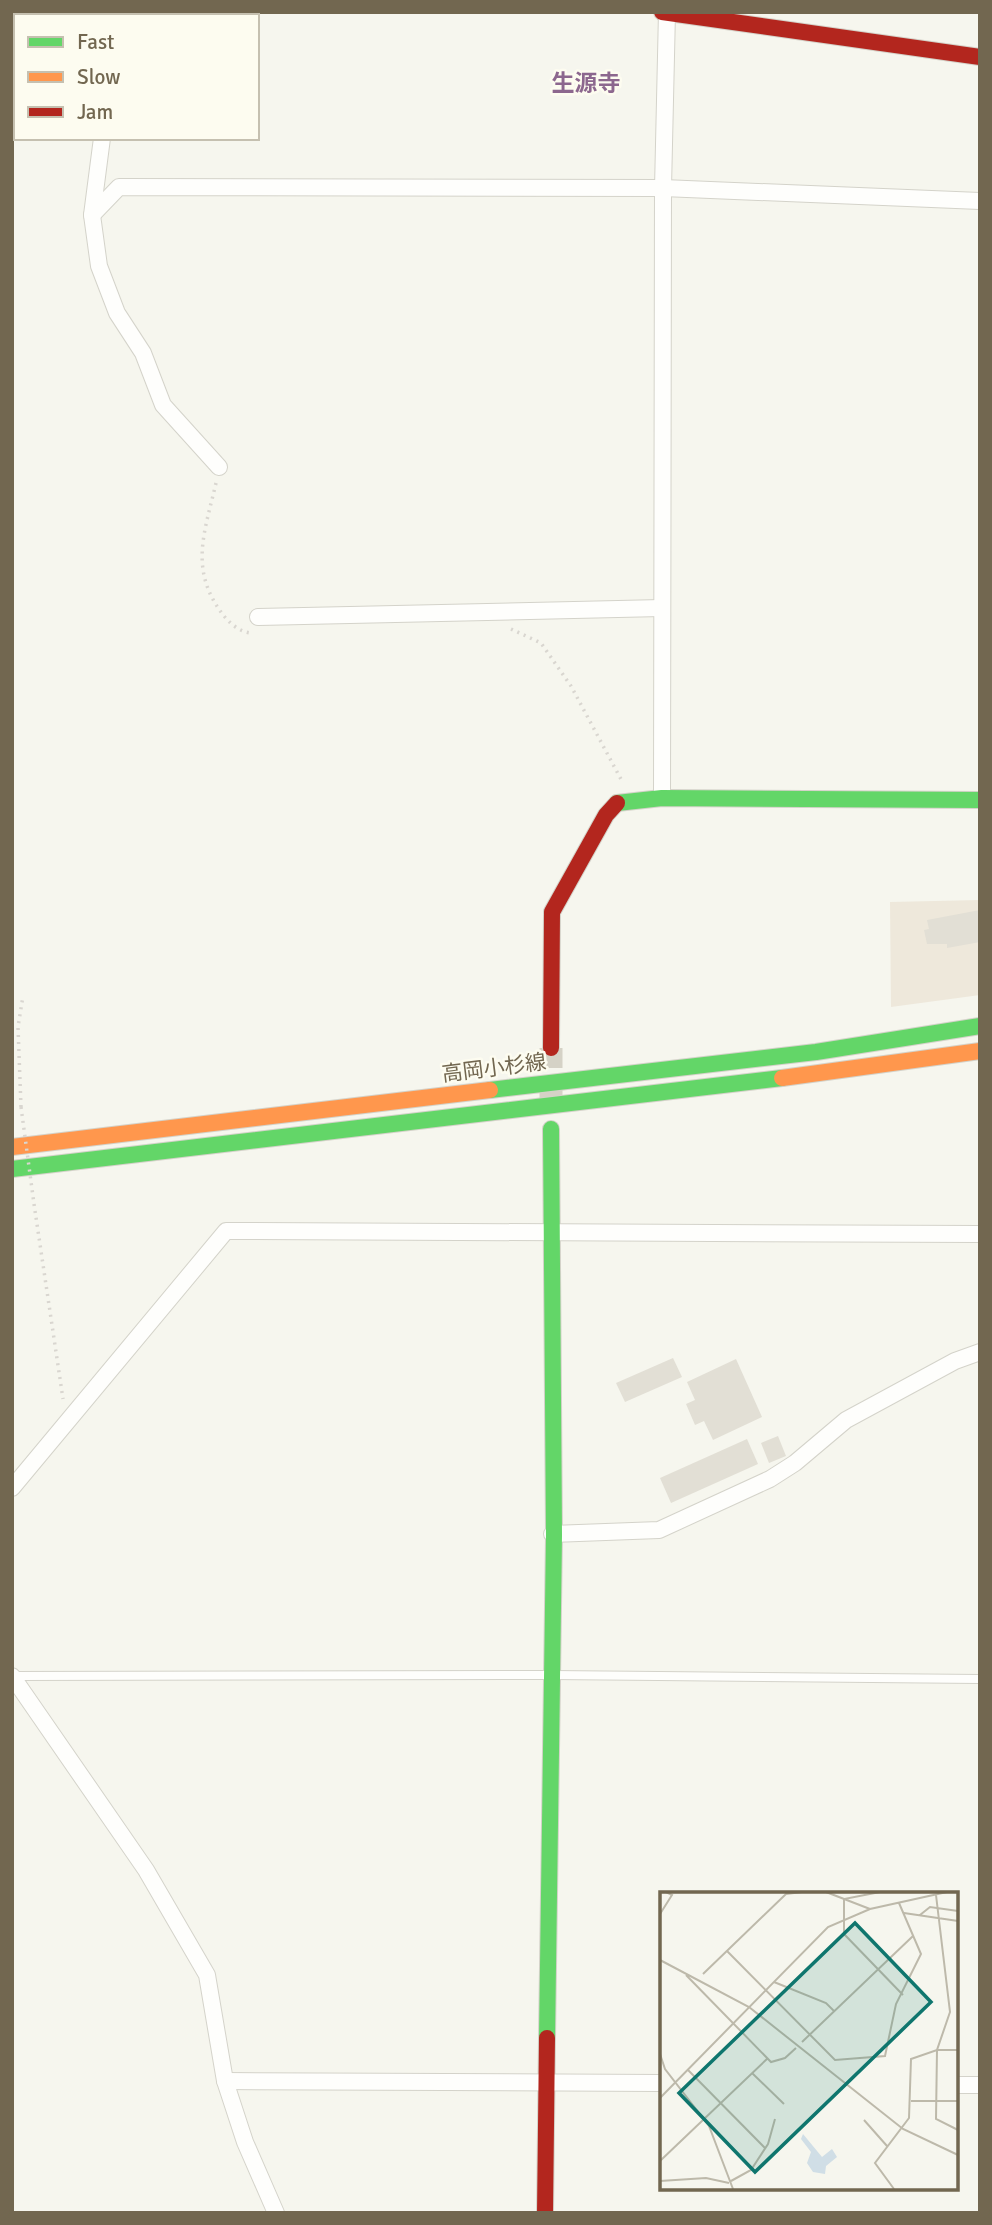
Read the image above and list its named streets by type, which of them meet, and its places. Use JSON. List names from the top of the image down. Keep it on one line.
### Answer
{"streets":{"main road":["高岡小杉線"]},"districts":["生源寺"],"legend":["Fast","Slow","Jam"]}
